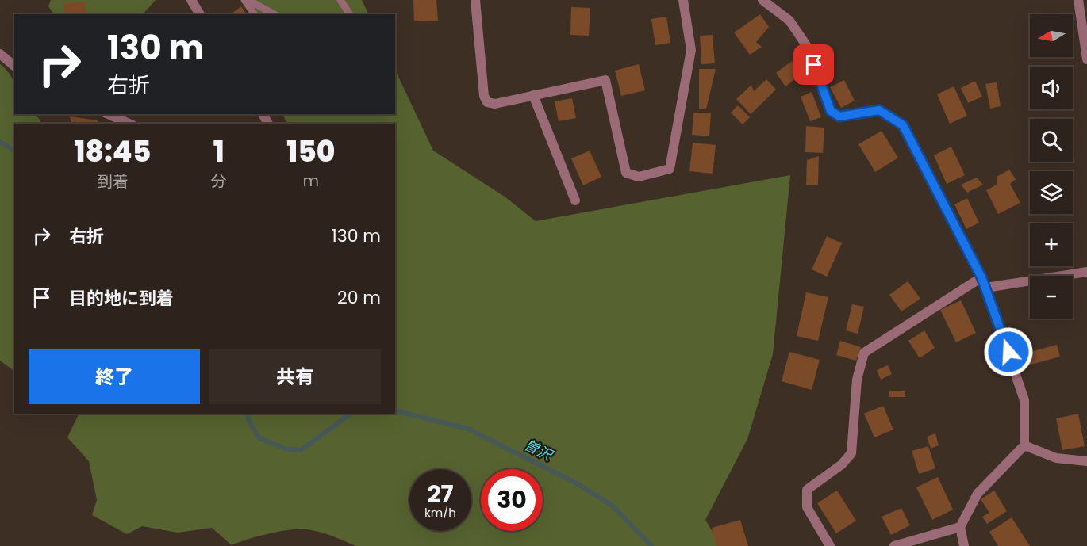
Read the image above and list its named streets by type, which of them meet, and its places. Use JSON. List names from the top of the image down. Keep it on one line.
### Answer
{"water":["曽沢"],"north":"left","page":{"map_buttons":["+","−"],"turn":["130 m","右折"],"eta":["18:45","到着","1","分","150","m"],"list":[{"name":"右折","value":"130 m"},{"name":"目的地に到着","value":"20 m"}],"buttons":["終了","共有"],"speed":"27 km/h","limit":"30"}}
